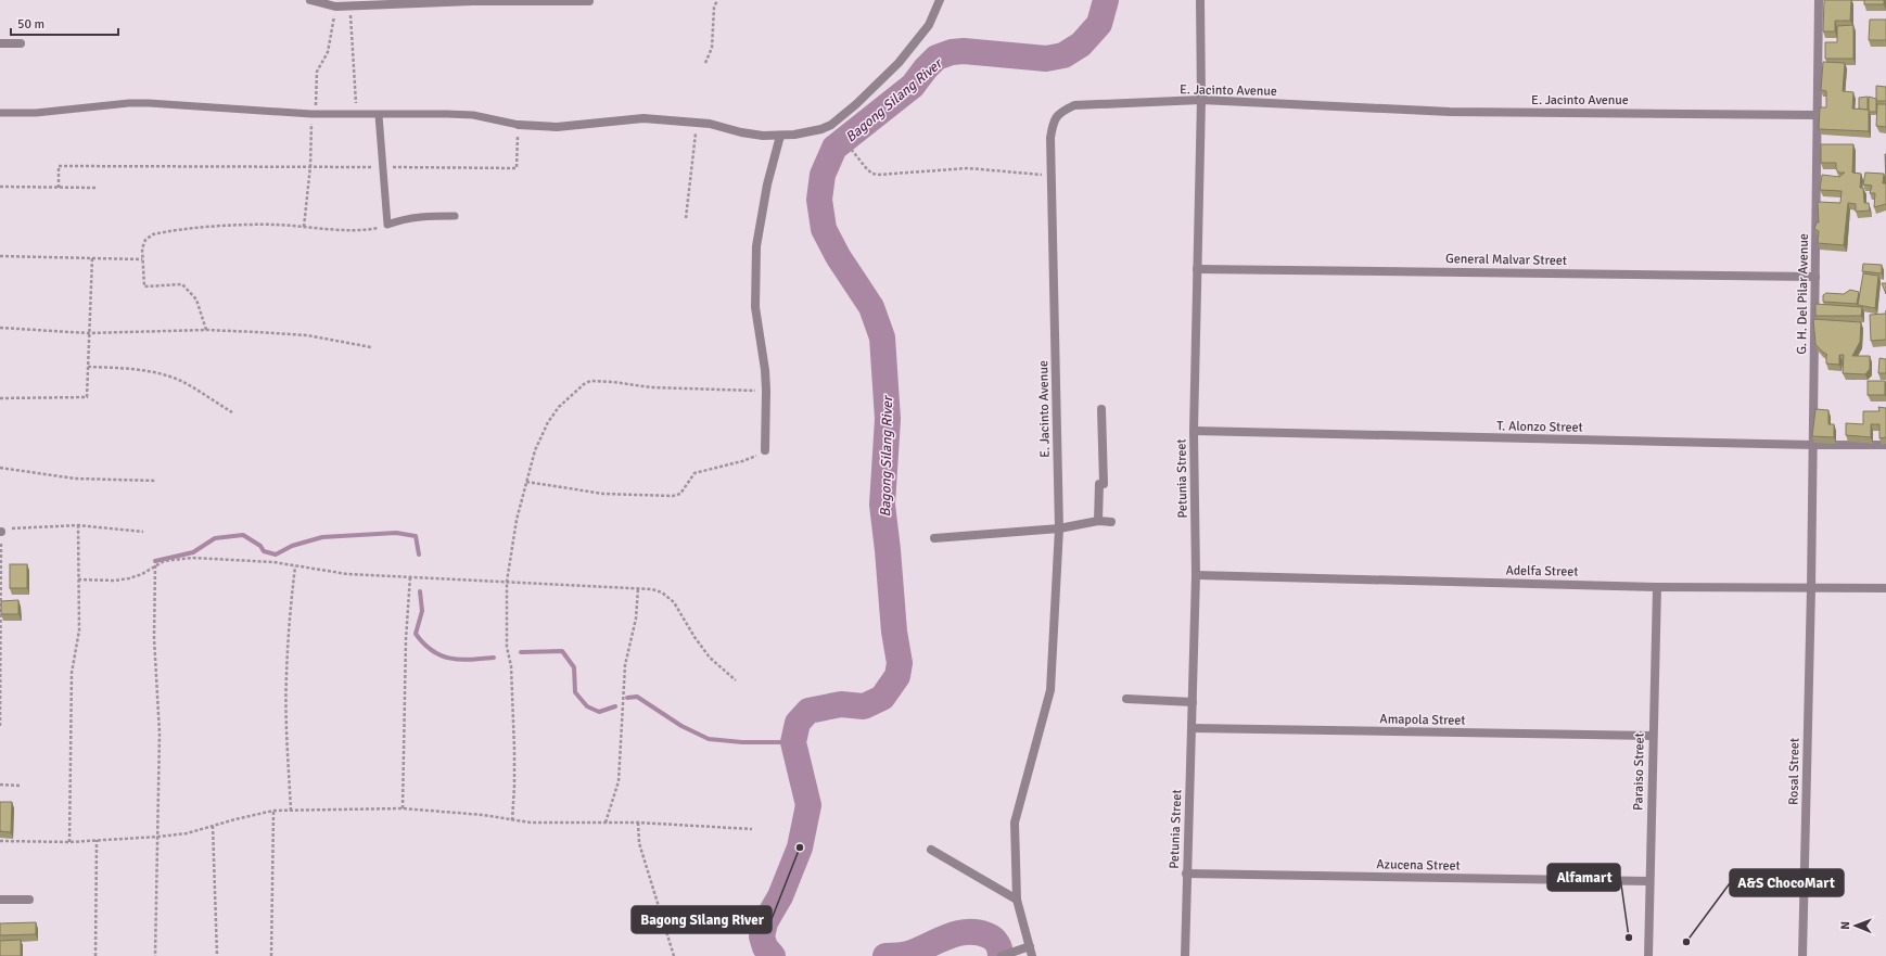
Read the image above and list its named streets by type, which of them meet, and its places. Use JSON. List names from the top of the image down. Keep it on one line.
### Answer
{"streets":{"street":["E. Jacinto Avenue","General Malvar Street","G. H. Del Pilar Avenue","T. Alonzo Street","Petunia Street","Adelfa Street","Amapola Street","Paraiso Street","Rosal Street","Azucena Street"]},"crossings":[["E. Jacinto Avenue","G. H. Del Pilar Avenue"],["E. Jacinto Avenue","Petunia Street"],["General Malvar Street","G. H. Del Pilar Avenue"],["General Malvar Street","Petunia Street"],["G. H. Del Pilar Avenue","T. Alonzo Street"],["G. H. Del Pilar Avenue","Adelfa Street"],["G. H. Del Pilar Avenue","Rosal Street"],["T. Alonzo Street","Petunia Street"],["Petunia Street","Adelfa Street"],["Petunia Street","Amapola Street"],["Petunia Street","Azucena Street"],["Adelfa Street","Paraiso Street"],["Adelfa Street","Rosal Street"],["Amapola Street","Paraiso Street"],["Paraiso Street","Azucena Street"]],"water":["Bagong Silang River"],"places":["Bagong Silang River","Alfamart","A&S ChocoMart"],"scale_bar":"50 m","north":"left"}
